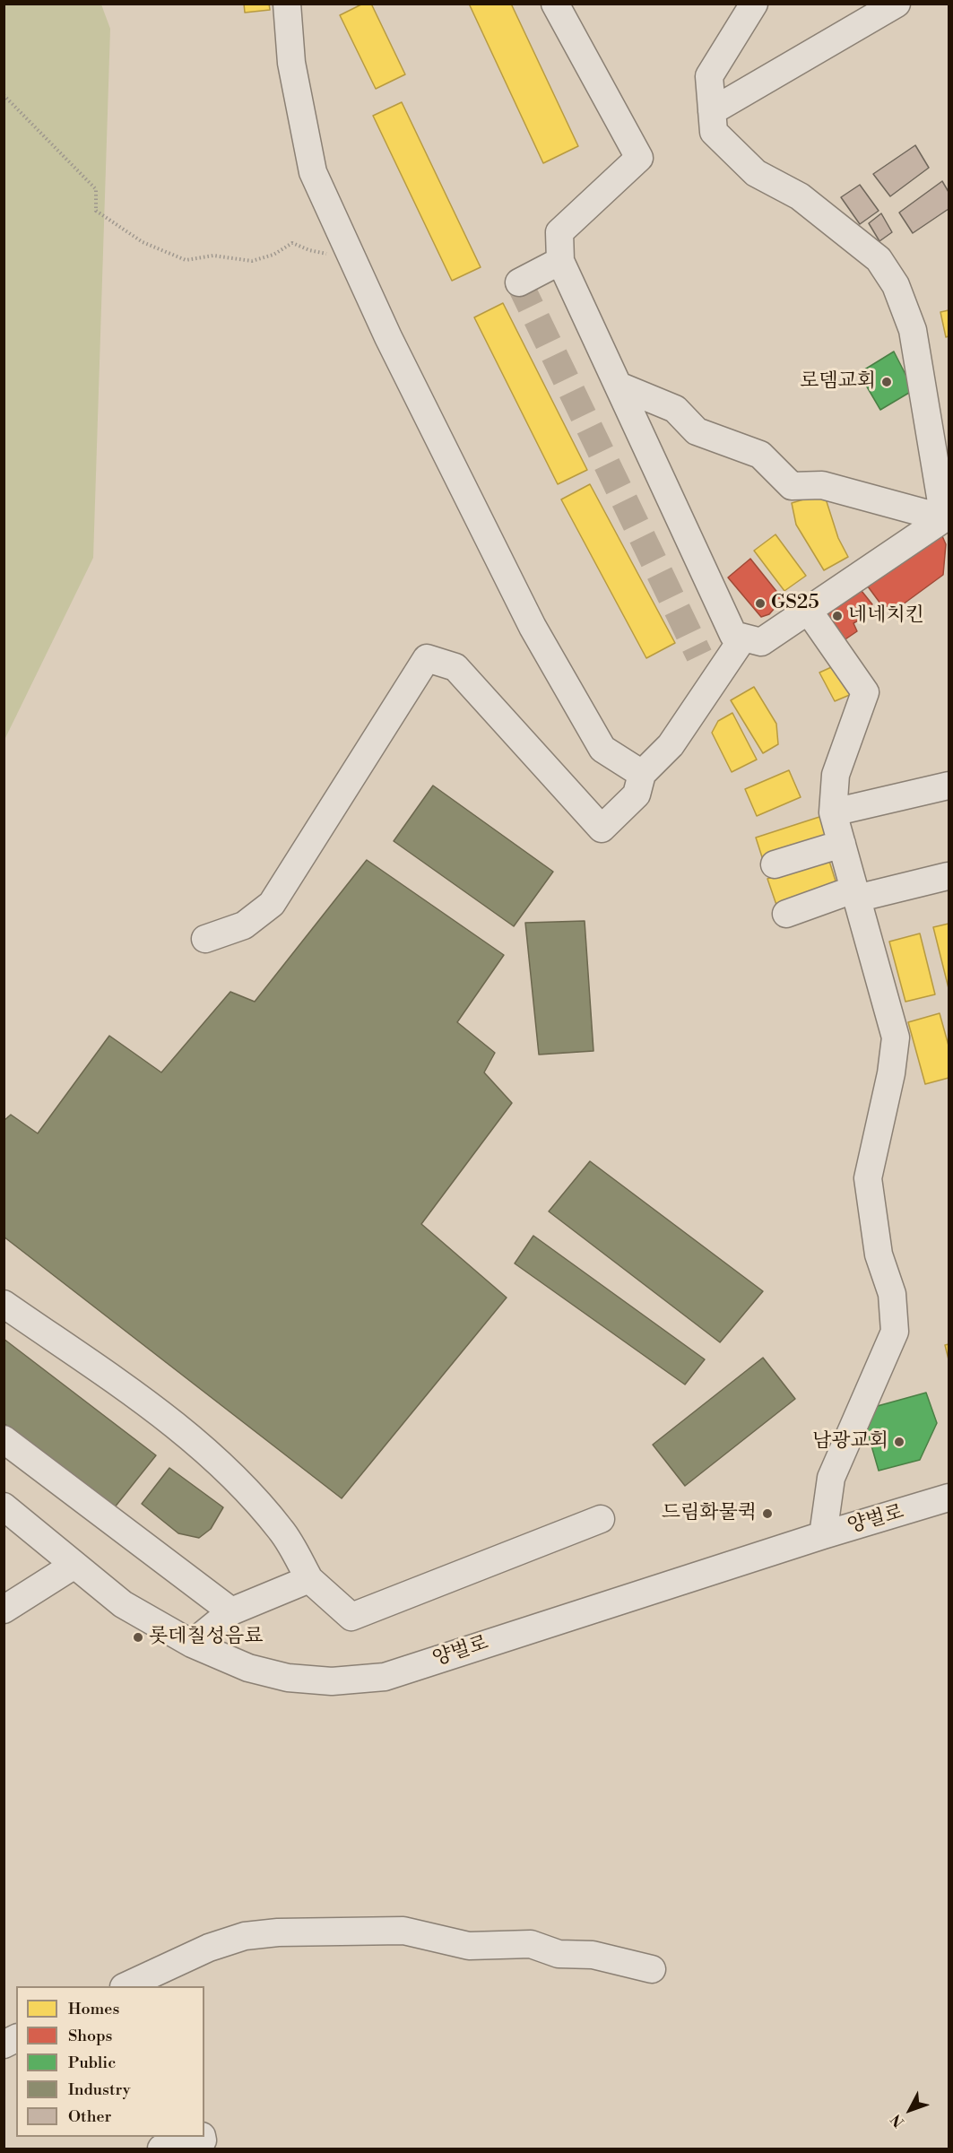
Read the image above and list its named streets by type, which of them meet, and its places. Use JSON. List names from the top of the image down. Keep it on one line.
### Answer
{"streets":{"street":["양벌로"]},"places":["로뎀교회","GS25","네네치킨","남광교회","드림화물퀵","롯데칠성음료"],"legend":["Homes","Shops","Public","Industry","Other"],"north":"bottom left"}
